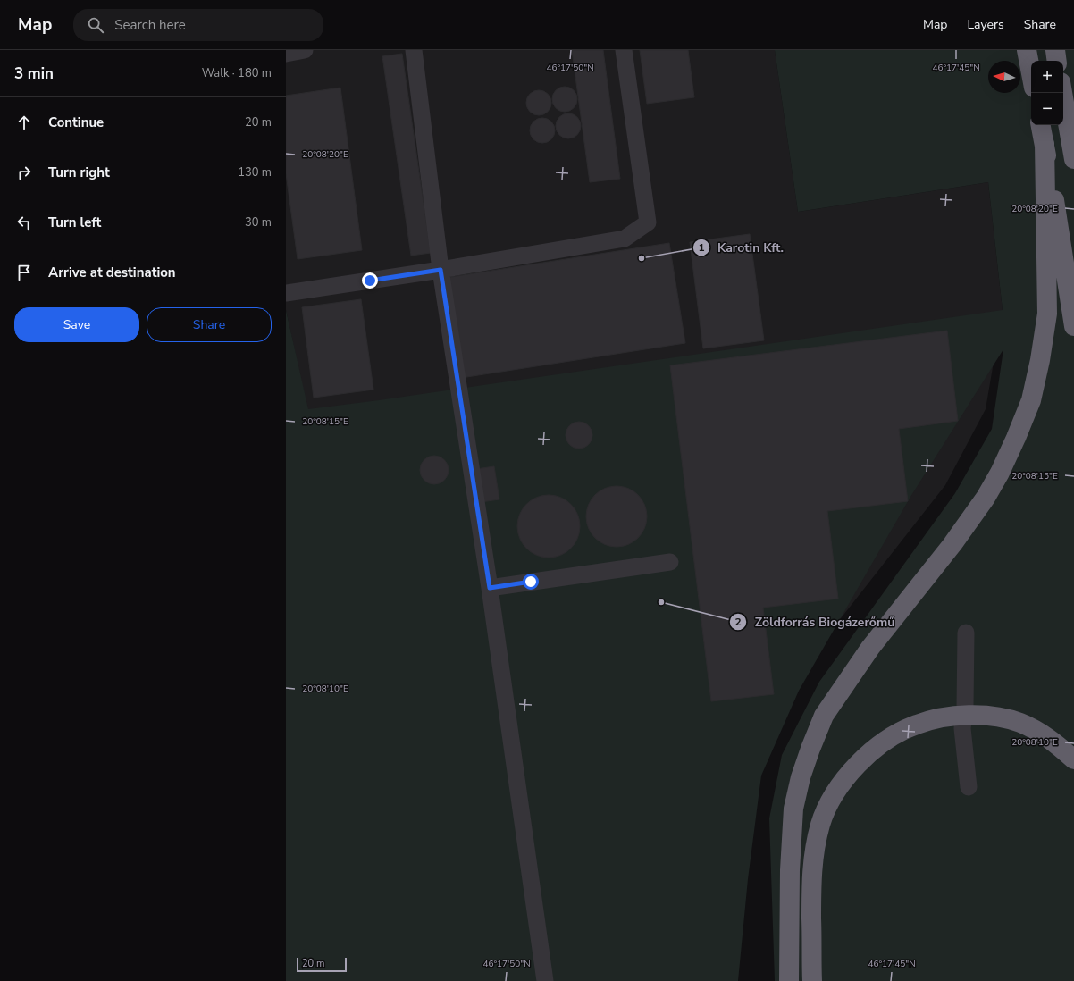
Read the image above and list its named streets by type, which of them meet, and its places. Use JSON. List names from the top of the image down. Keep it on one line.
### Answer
{"places":["Karotin Kft.","Zöldforrás Biogázerőmű"],"scale_bar":"20 m","north":"left","page":{"header":"Map","search":"Search here","nav":["Map","Layers","Share"],"heading":["3 min","Walk · 180 m"],"map_buttons":["+","−"],"list":[["Continue","20 m"],["Turn right","130 m"],["Turn left","30 m"],"Arrive at destination"],"buttons":["Save","Share"],"scale":"20 m"},"coordinates":["46°17'50\"N","46°17'45\"N","20°08'20\"E","20°08'15\"E","20°08'10\"E"]}
